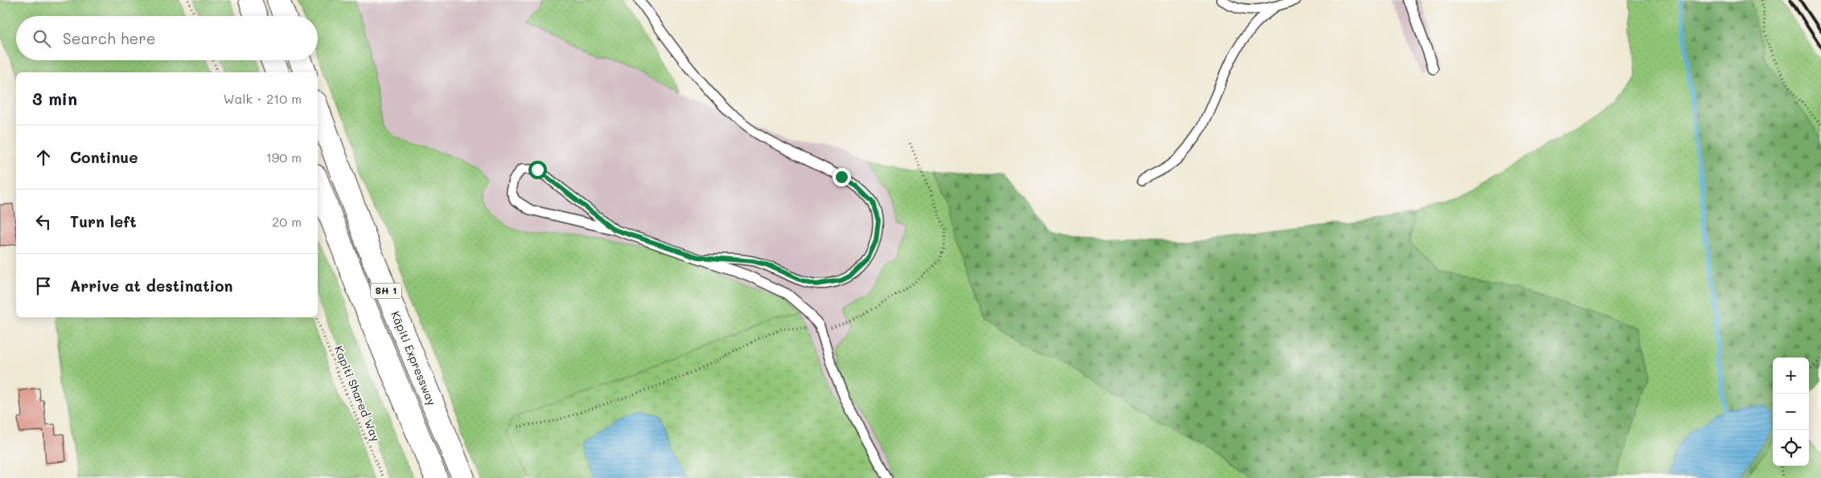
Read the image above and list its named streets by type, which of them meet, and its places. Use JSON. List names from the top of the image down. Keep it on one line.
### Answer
{"streets":{"highway":["SH 1","Kāpiti Expressway"],"path":["Kapiti Shared Way"]},"page":{"search":"Search here","heading":["3 min","Walk · 210 m"],"list":[["Continue","190 m"],["Turn left","20 m"],"Arrive at destination"],"map_buttons":["+","−"]}}
